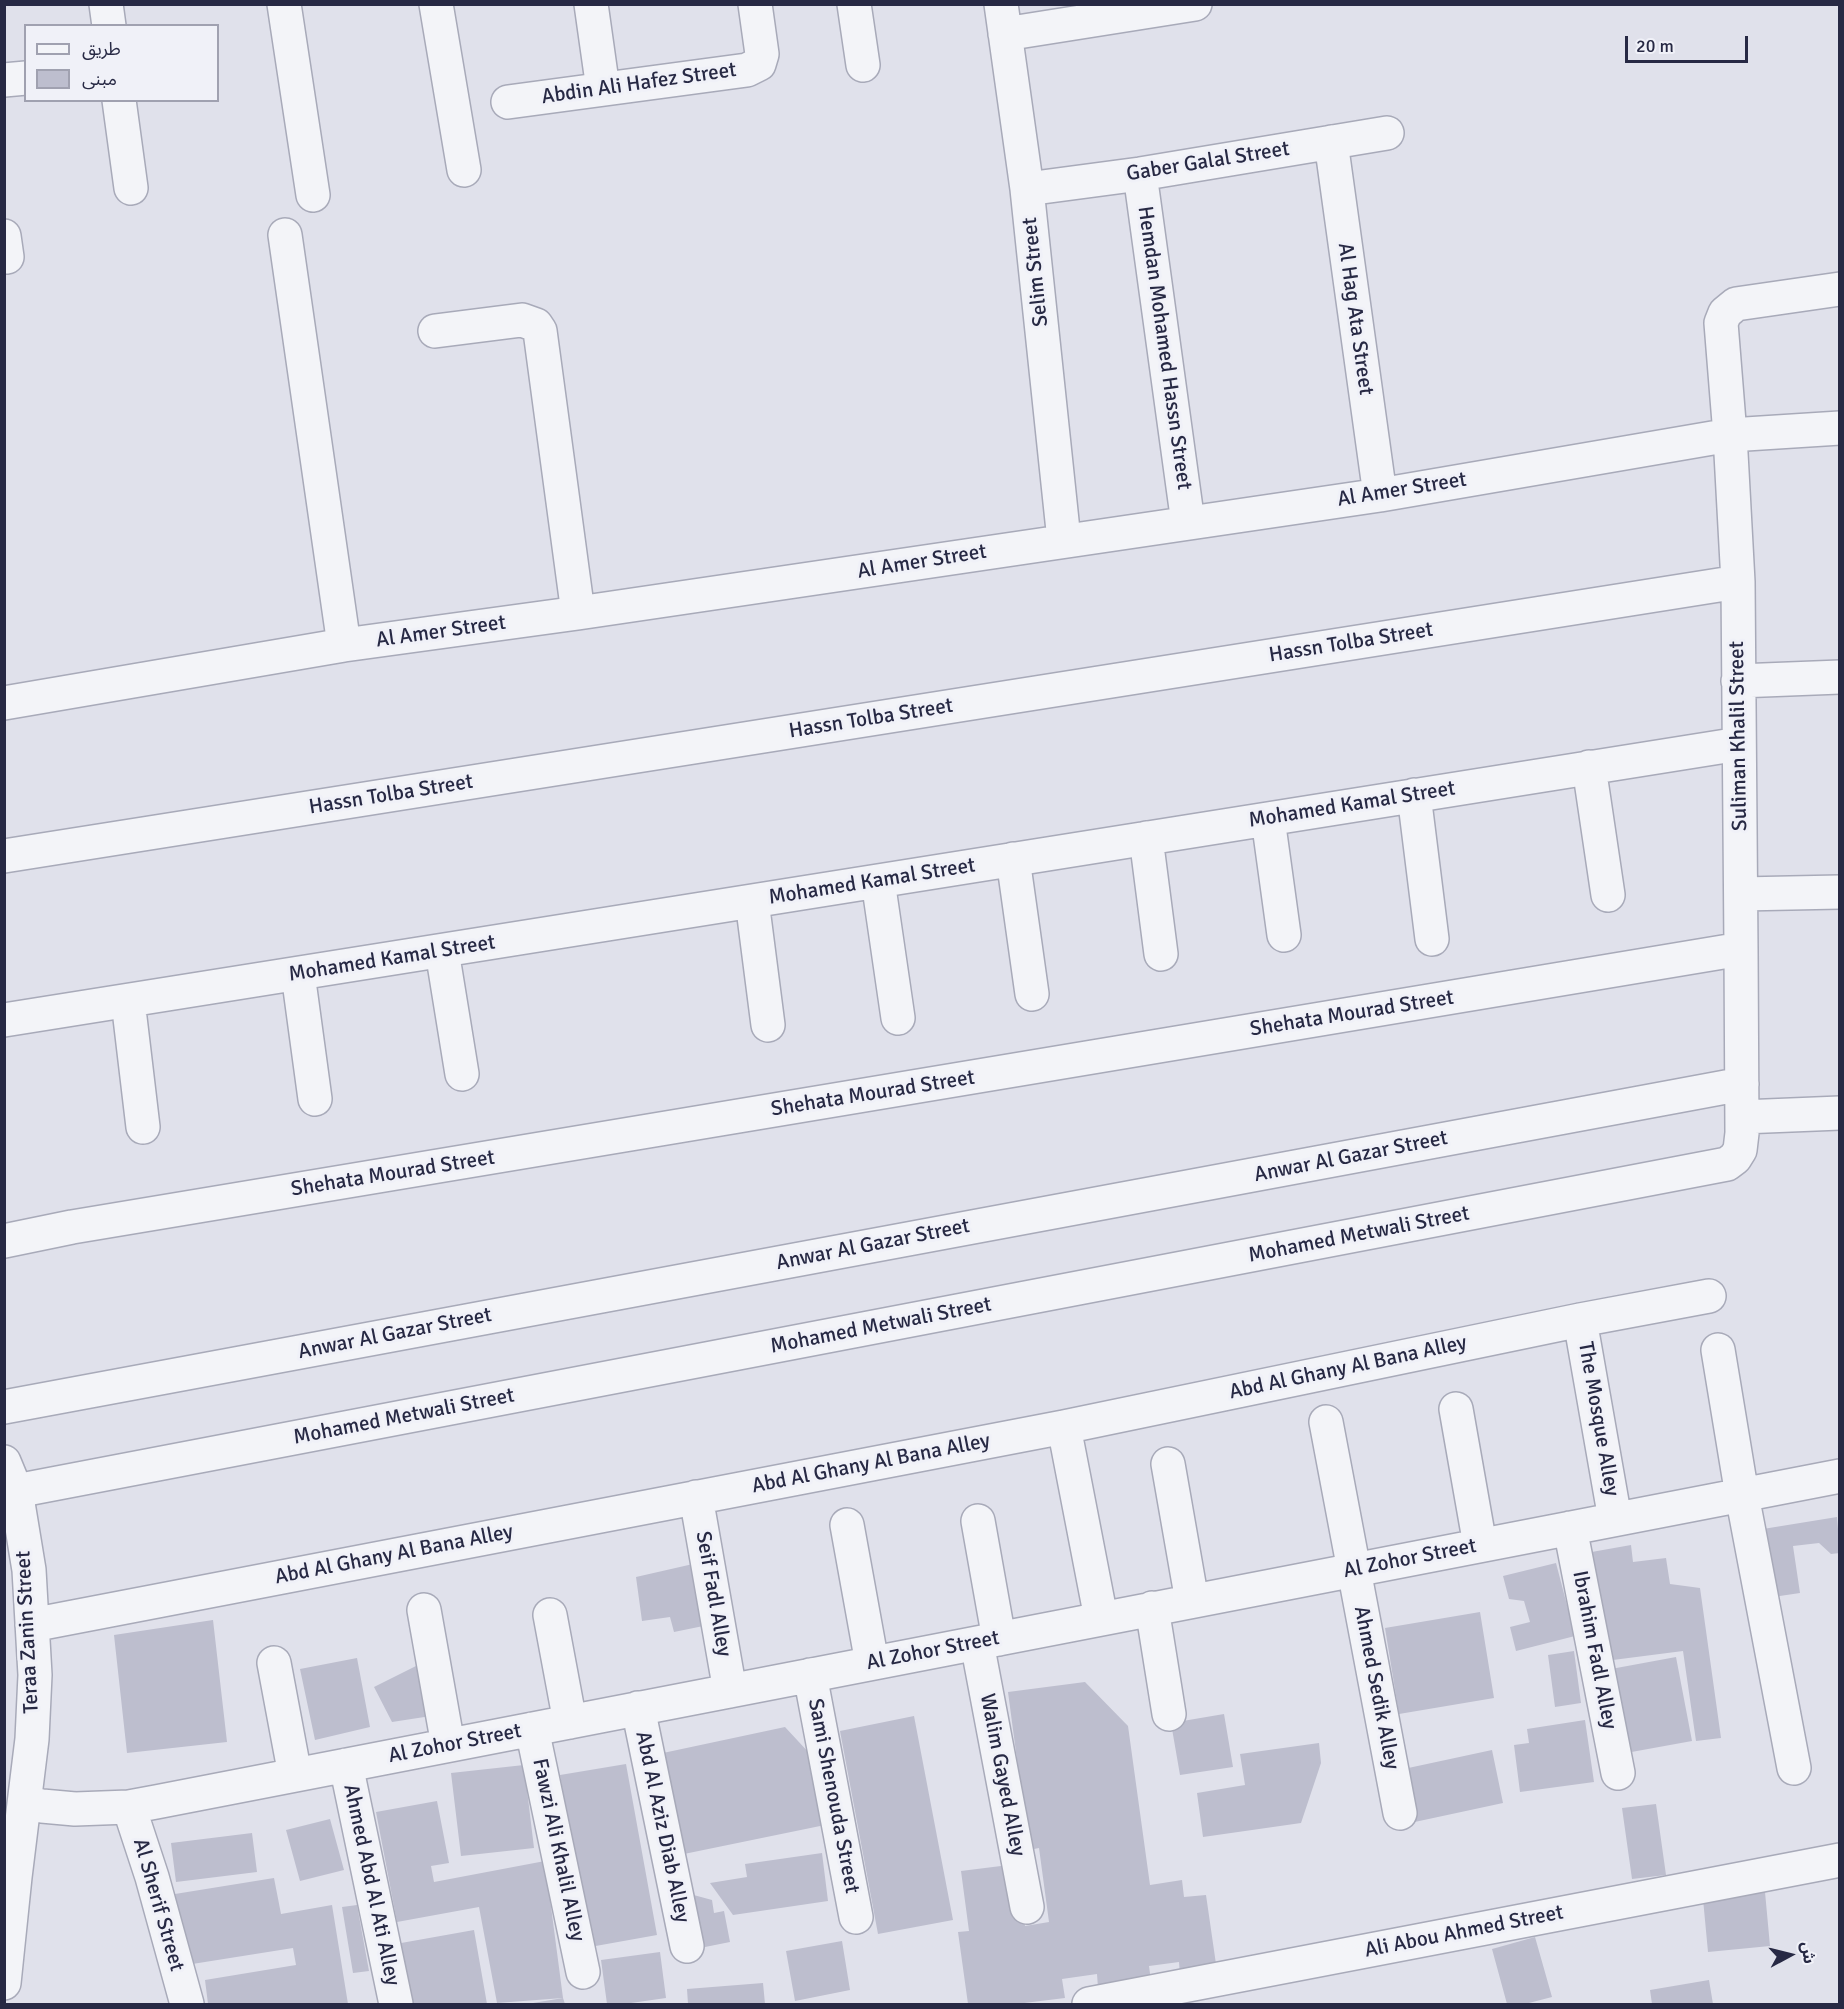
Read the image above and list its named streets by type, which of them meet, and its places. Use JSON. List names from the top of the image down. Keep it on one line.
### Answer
{"streets":{"street":["Abdin Ali Hafez Street","Gaber Galal Street","Selim Street","Al Hag Ata Street","Hemdan Mohamed Hassn Street","Al Amer Street","Hassn Tolba Street","Suliman Khalil Street","Mohamed Kamal Street","Shehata Mourad Street","Anwar Al Gazar Street","Mohamed Metwali Street","Abd Al Ghany Al Bana Alley","The Mosque Alley","Al Zohor Street","Seif Fadl Alley","Teraa Zanin Street","Ibrahim Fadl Alley","Ahmed Sedik Alley","Walim Gayed Alley","Sami Shenouda Street","Abd Al Aziz Diab Alley","Fawzi Ali Khalil Alley","Ahmed Abd Al Ati Alley","Al Sherif Street","Ali Abou Ahmed Street"]},"crossings":[["Gaber Galal Street","Selim Street"],["Gaber Galal Street","Al Hag Ata Street"],["Gaber Galal Street","Hemdan Mohamed Hassn Street"],["Selim Street","Al Amer Street"],["Al Hag Ata Street","Al Amer Street"],["Hemdan Mohamed Hassn Street","Al Amer Street"],["Al Amer Street","Suliman Khalil Street"],["Hassn Tolba Street","Suliman Khalil Street"],["Suliman Khalil Street","Mohamed Kamal Street"],["Suliman Khalil Street","Shehata Mourad Street"],["Suliman Khalil Street","Anwar Al Gazar Street"],["Suliman Khalil Street","Mohamed Metwali Street"],["Mohamed Metwali Street","Teraa Zanin Street"],["Abd Al Ghany Al Bana Alley","The Mosque Alley"],["Abd Al Ghany Al Bana Alley","Seif Fadl Alley"],["Abd Al Ghany Al Bana Alley","Teraa Zanin Street"],["The Mosque Alley","Al Zohor Street"],["Al Zohor Street","Seif Fadl Alley"],["Al Zohor Street","Teraa Zanin Street"],["Al Zohor Street","Ibrahim Fadl Alley"],["Al Zohor Street","Ahmed Sedik Alley"],["Al Zohor Street","Walim Gayed Alley"],["Al Zohor Street","Sami Shenouda Street"],["Al Zohor Street","Abd Al Aziz Diab Alley"],["Al Zohor Street","Fawzi Ali Khalil Alley"],["Al Zohor Street","Ahmed Abd Al Ati Alley"],["Al Zohor Street","Al Sherif Street"]],"legend":["طريق","مبنى"],"scale_bar":"20 m","north":"right"}
